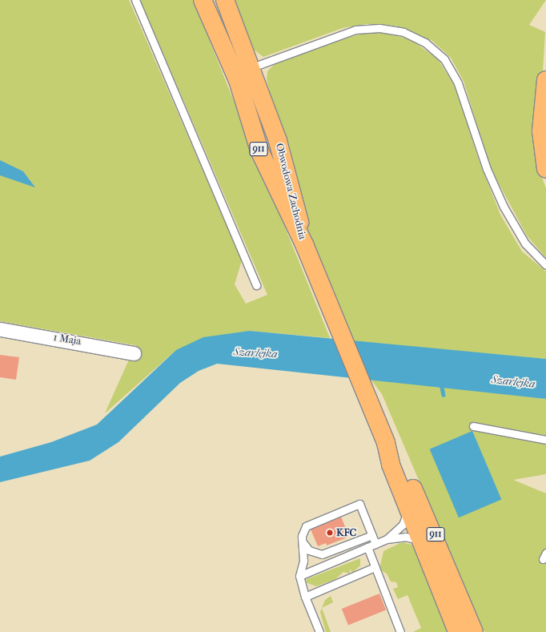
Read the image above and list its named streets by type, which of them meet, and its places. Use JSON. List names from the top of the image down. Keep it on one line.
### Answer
{"streets":{"main road":["911","Obwodowa Zachodnia"],"street":["1 Maja"]},"crossings":[["911","Obwodowa Zachodnia"]],"water":["Szarlejka"],"places":["KFC"]}
